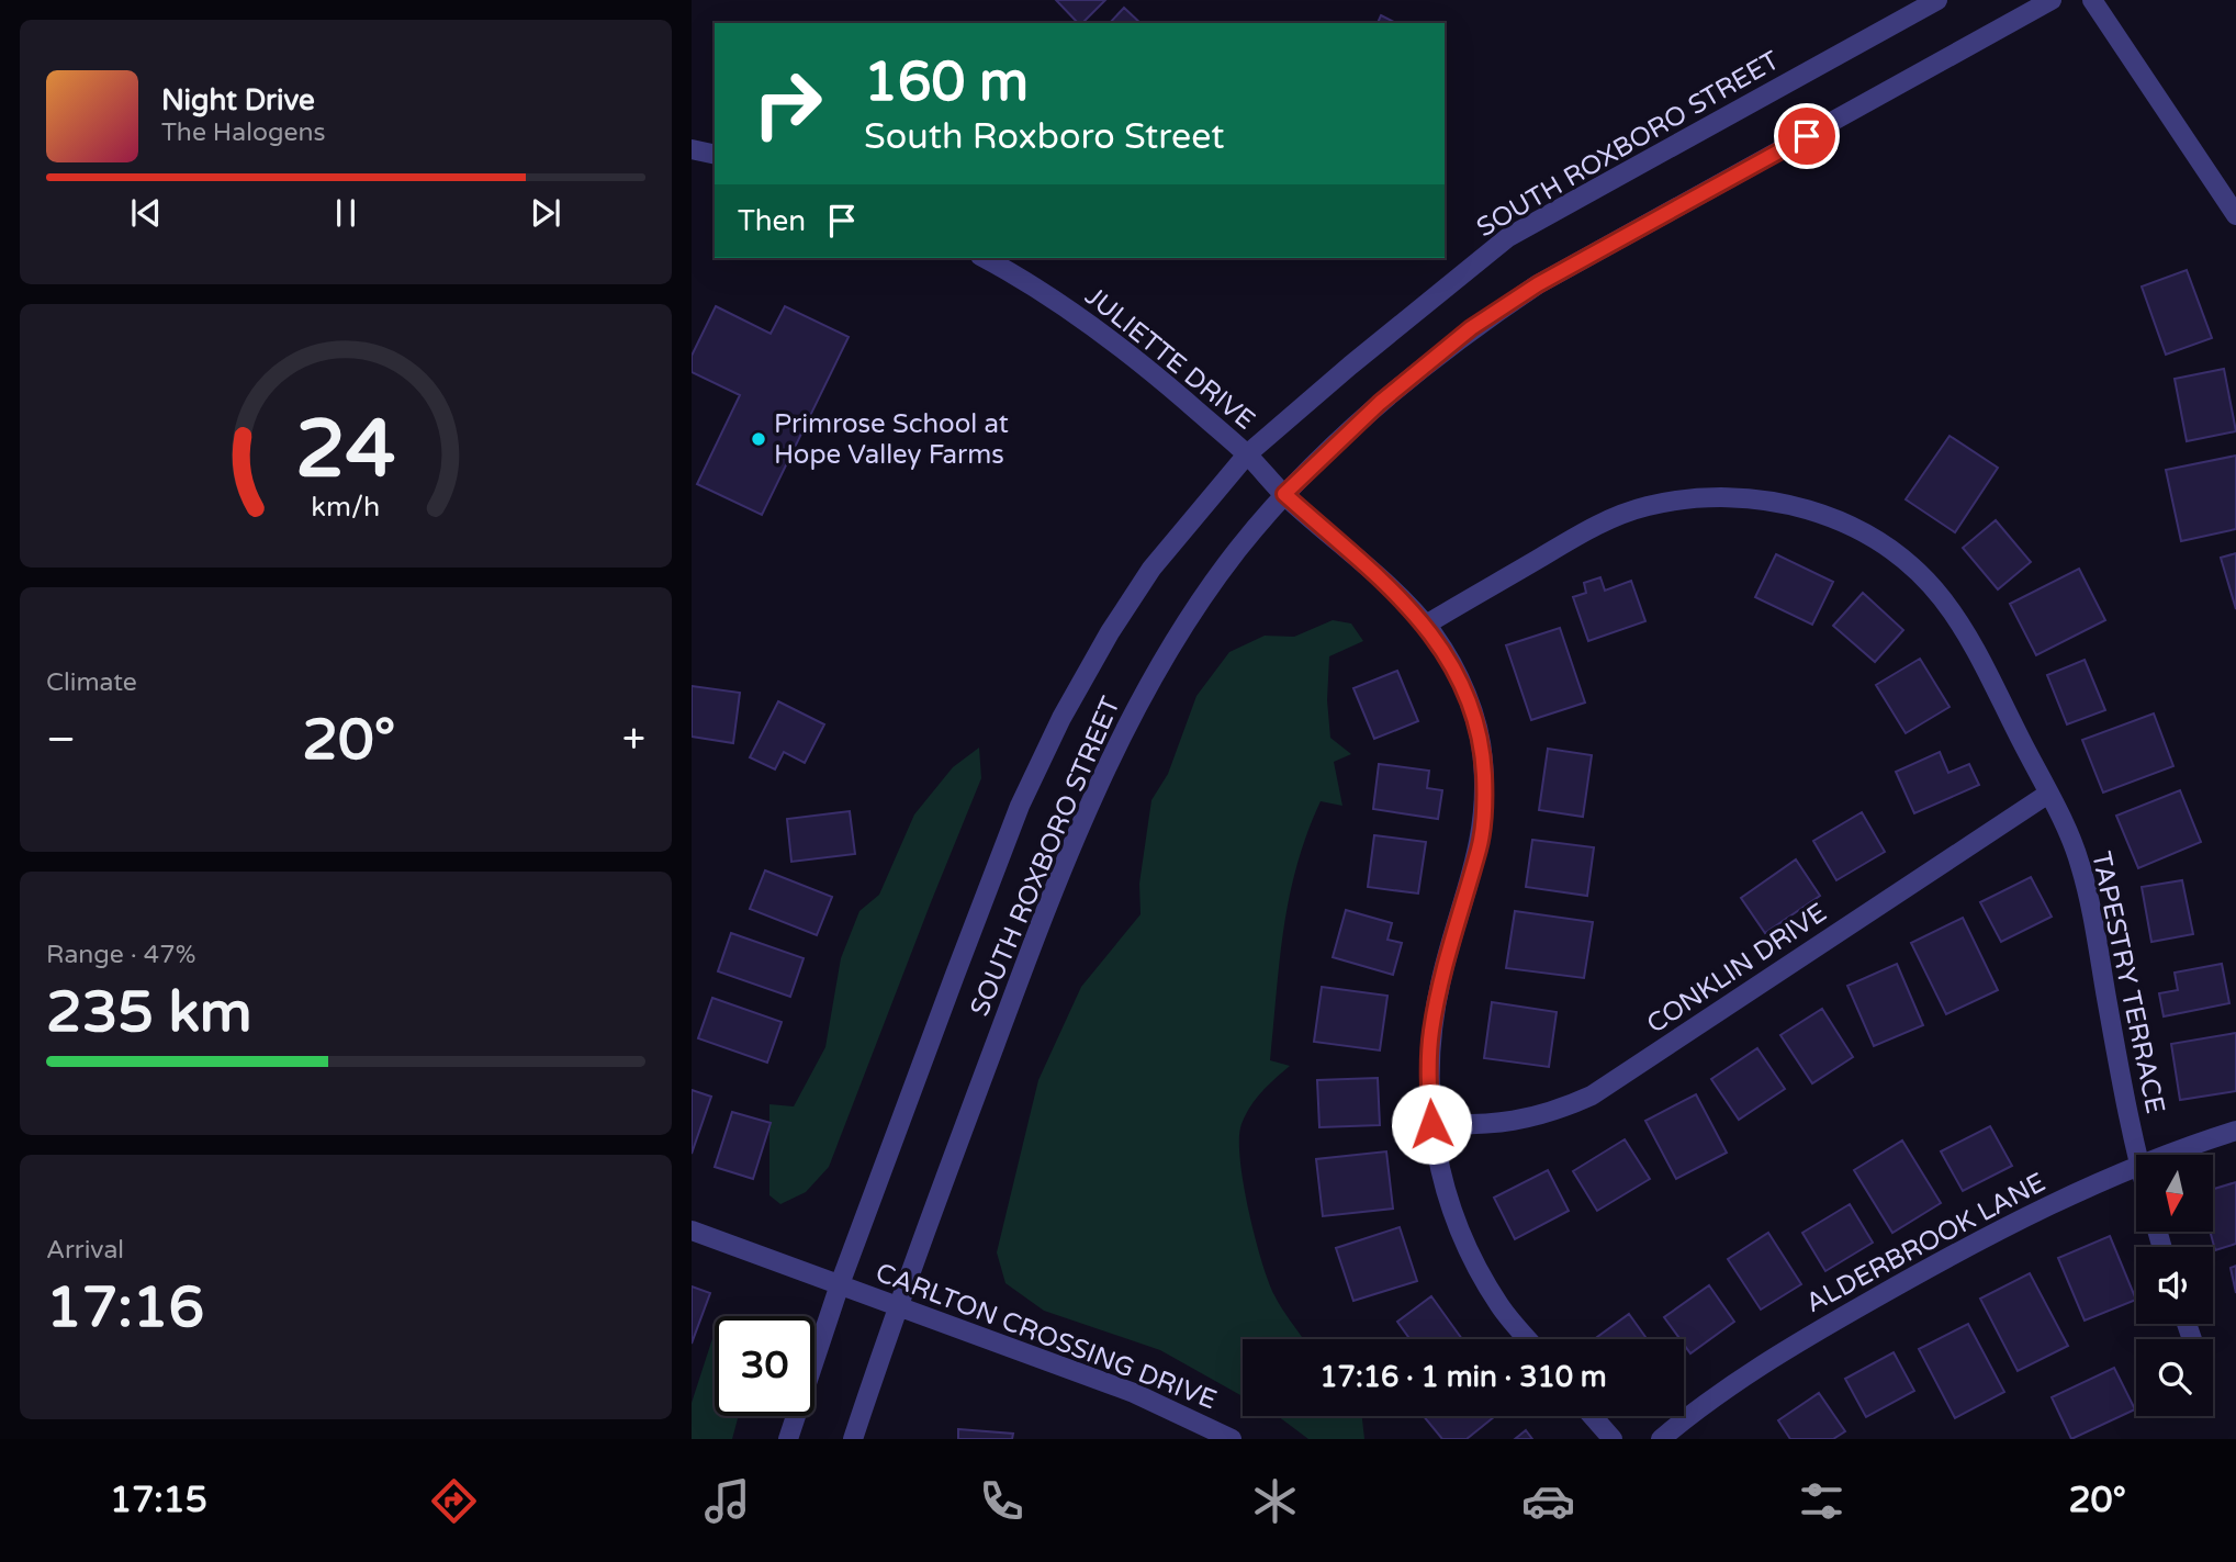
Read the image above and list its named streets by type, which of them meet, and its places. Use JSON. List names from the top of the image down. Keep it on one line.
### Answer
{"streets":{"street":["SOUTH ROXBORO STREET","JULIETTE DRIVE","CONKLIN DRIVE","TAPESTRY TERRACE","ALDERBROOK LANE","CARLTON CROSSING DRIVE"]},"crossings":[["SOUTH ROXBORO STREET","JULIETTE DRIVE"],["SOUTH ROXBORO STREET","CARLTON CROSSING DRIVE"],["JULIETTE DRIVE","CONKLIN DRIVE"],["JULIETTE DRIVE","TAPESTRY TERRACE"],["CONKLIN DRIVE","TAPESTRY TERRACE"]],"places":["Primrose School at Hope Valley Farms"],"north":"bottom","page":{"turn":["160 m","South Roxboro Street"],"song":["Night Drive","The Halogens"],"then":"Then","tile":["Climate",["Range · 47%","235 km"],["Arrival","17:16"]],"heat":["−","20°","+"],"limit":"30","trip":"17:16 · 1 min · 310 m","tabs":["17:15","20°"],"gauge":["24","km/h"]}}
